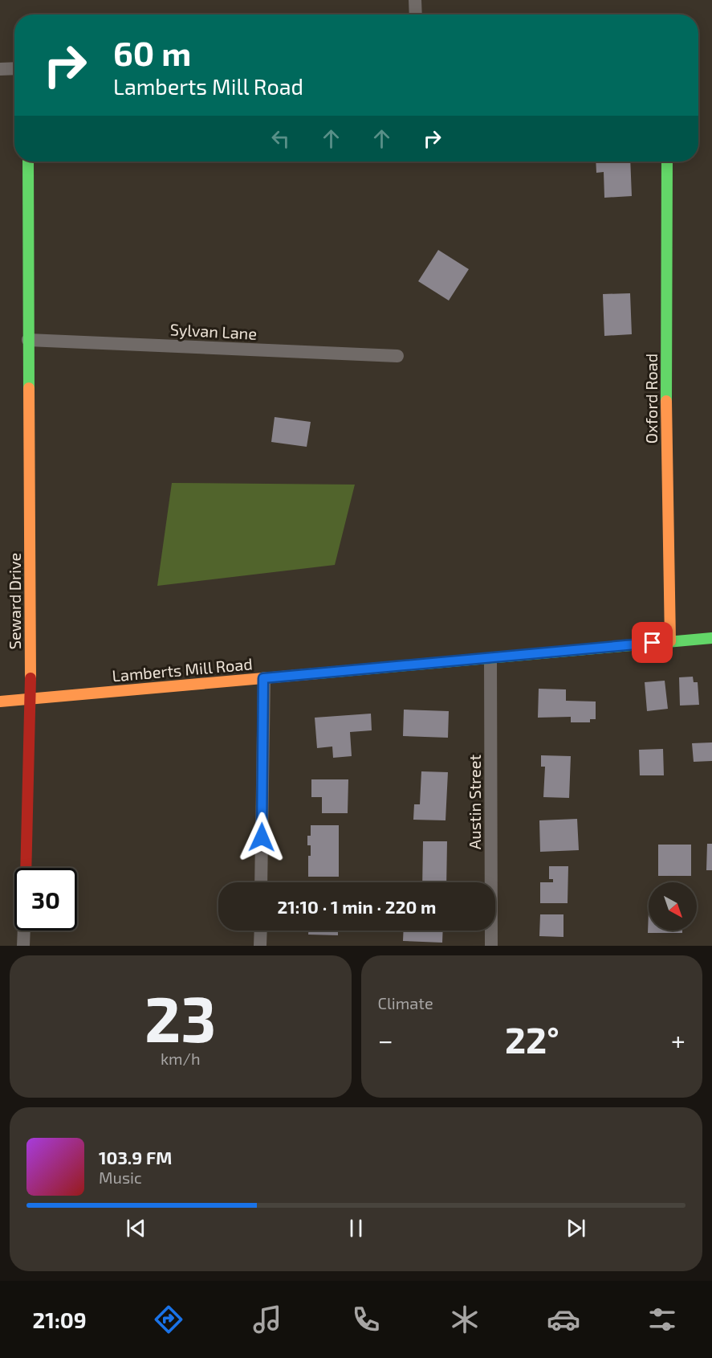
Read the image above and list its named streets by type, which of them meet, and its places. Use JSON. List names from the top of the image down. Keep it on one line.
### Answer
{"streets":{"street":["Sylvan Lane","Oxford Road","Seward Drive","Lamberts Mill Road","Austin Street"]},"crossings":[["Sylvan Lane","Seward Drive"],["Oxford Road","Lamberts Mill Road"],["Seward Drive","Lamberts Mill Road"],["Lamberts Mill Road","Austin Street"]],"north":"bottom right","page":{"turn":["60 m","Lamberts Mill Road"],"limit":"30","trip":"21:10 · 1 min · 220 m","tile":[["23","km/h"],"Climate"],"heat":["−","22°","+"],"song":["103.9 FM","Music"],"tabs":"21:09"}}
